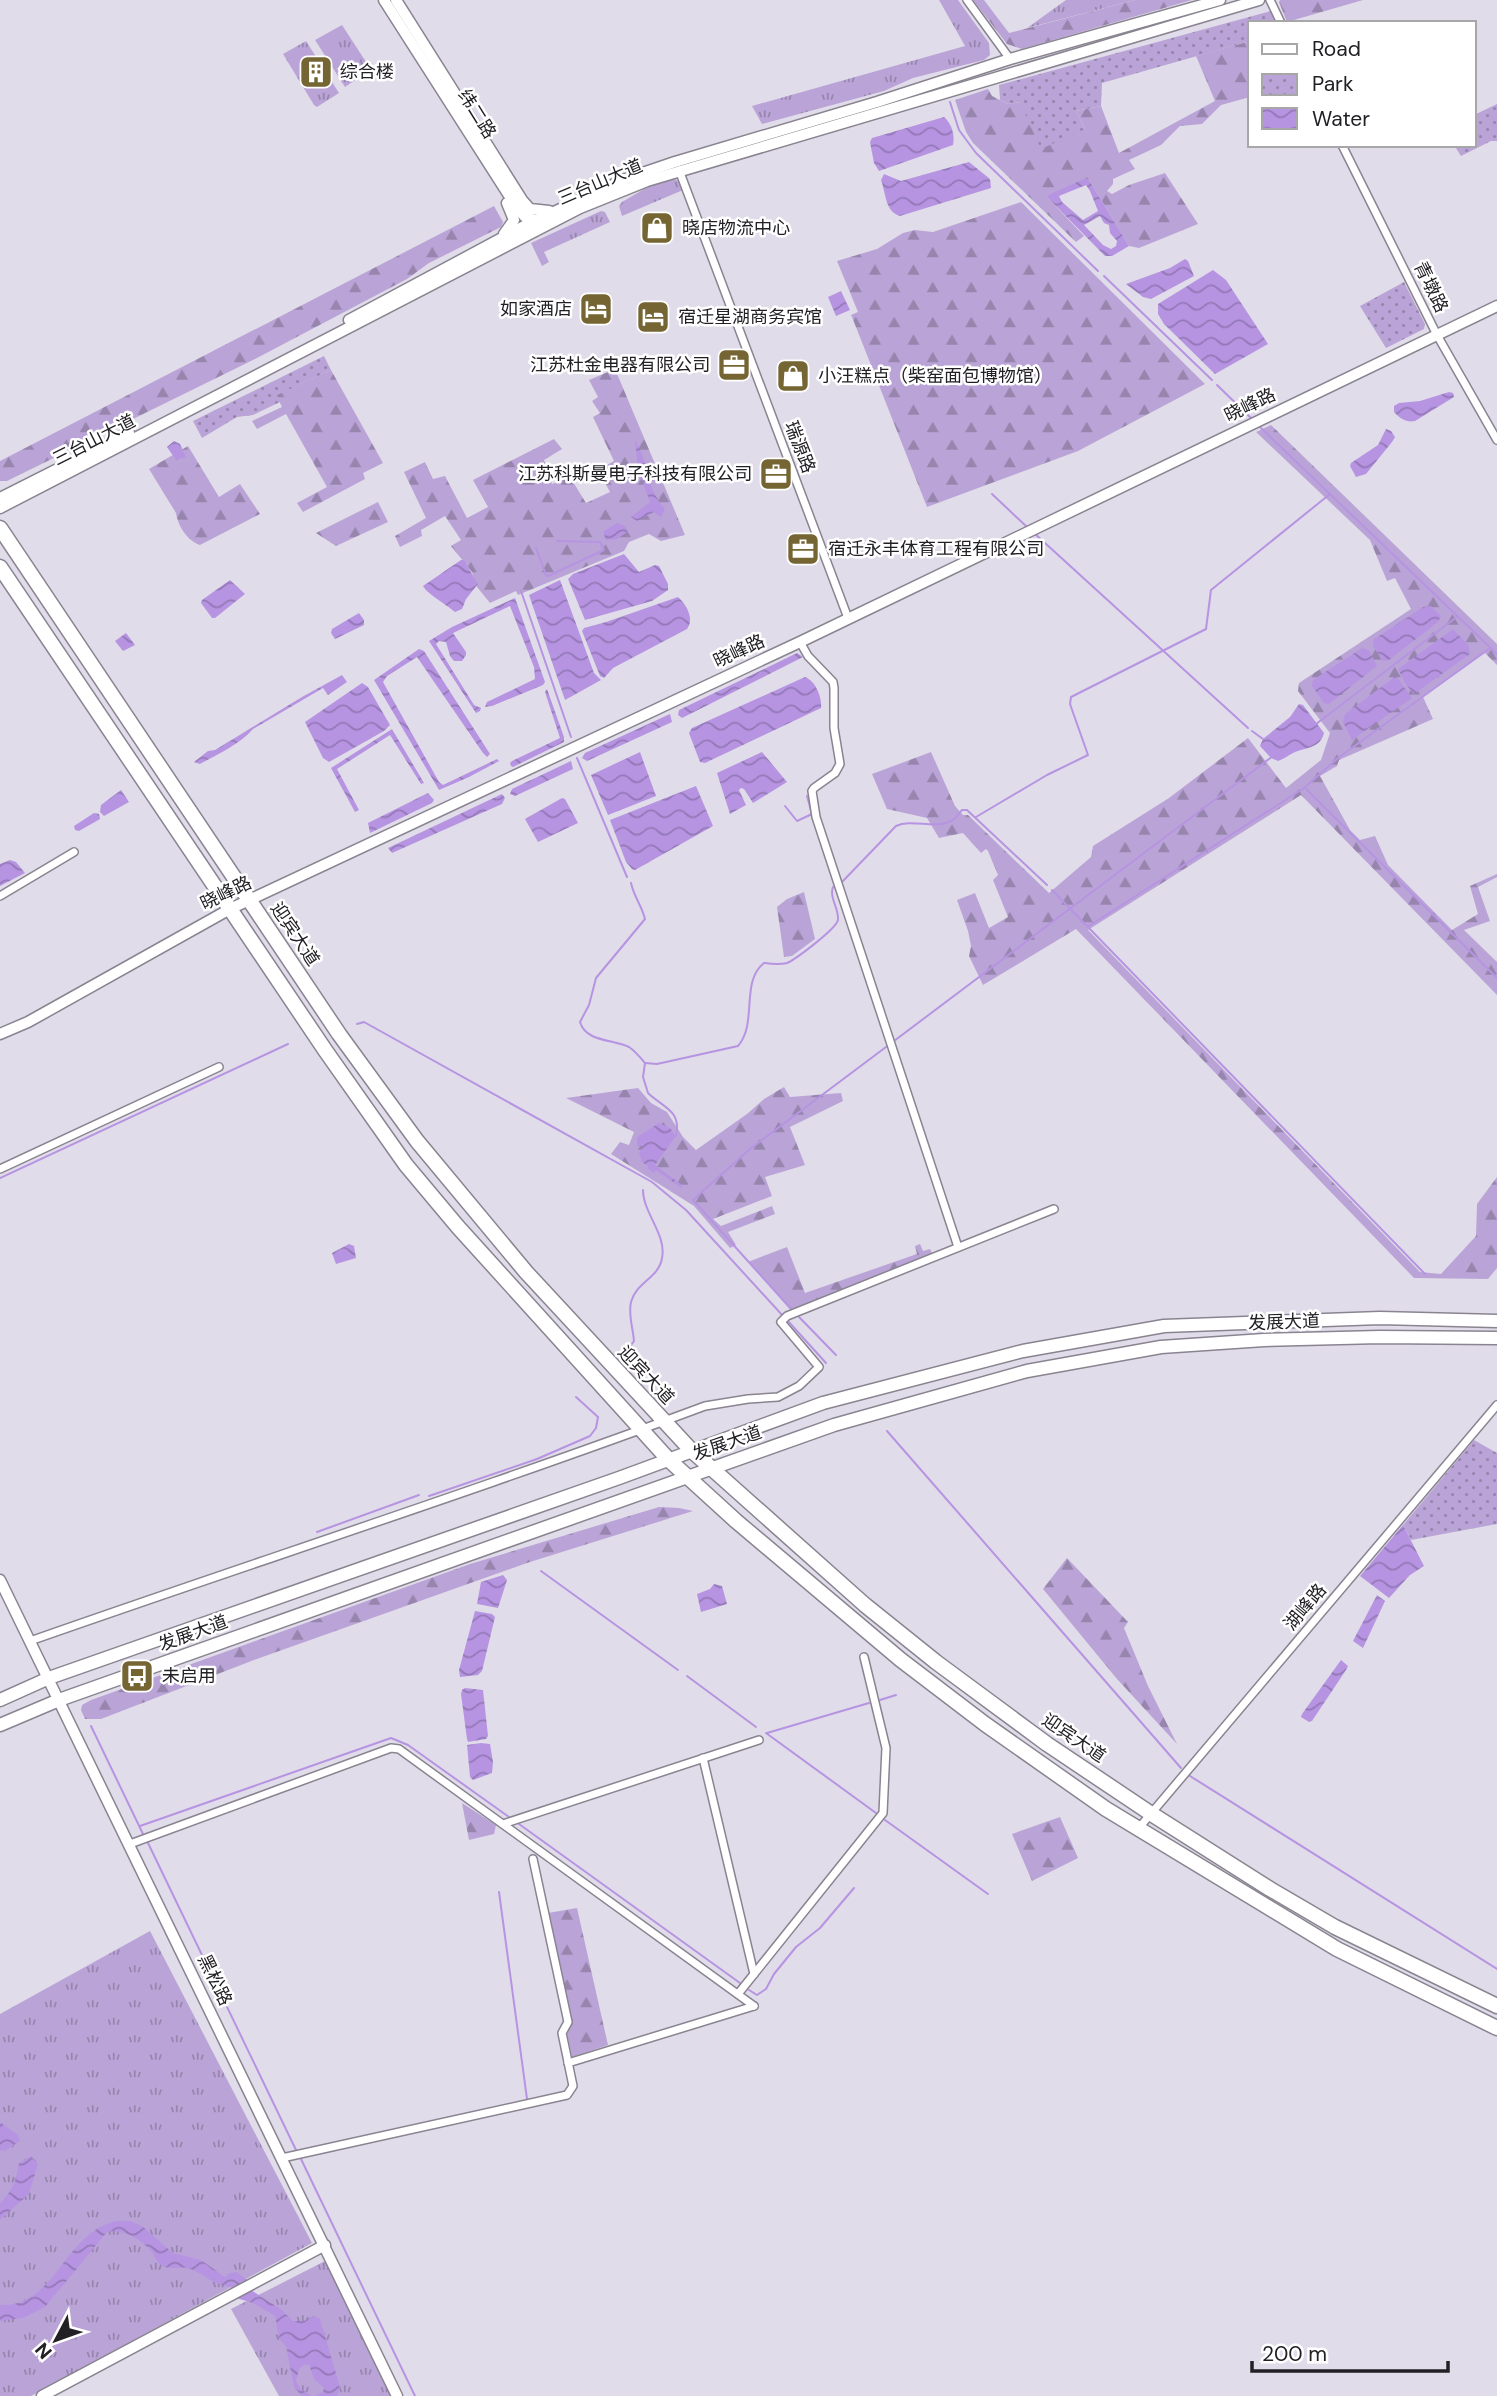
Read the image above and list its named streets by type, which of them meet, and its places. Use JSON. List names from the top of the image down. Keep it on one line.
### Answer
{"streets":{"highway":["迎宾大道"],"main road":["发展大道"],"street":["纬二路","三台山大道","青墩路","晓峰路","瑞源路","湖峰路","黑松路"]},"crossings":[["纬二路","三台山大道"],["三台山大道","瑞源路"],["青墩路","晓峰路"],["晓峰路","瑞源路"],["晓峰路","迎宾大道"],["迎宾大道","发展大道"],["迎宾大道","湖峰路"],["发展大道","黑松路"]],"places":{"building":["综合楼"],"shop":["晓店物流中心","小汪糕点（柴窑面包博物馆）"],"hotel":["如家酒店","宿迁星湖商务宾馆"],"office":["江苏杜金电器有限公司","江苏科斯曼电子科技有限公司","宿迁永丰体育工程有限公司"],"bus stop":["未启用"]},"legend":["Road","Park","Water"],"scale_bar":"200 m","north":"bottom left"}
